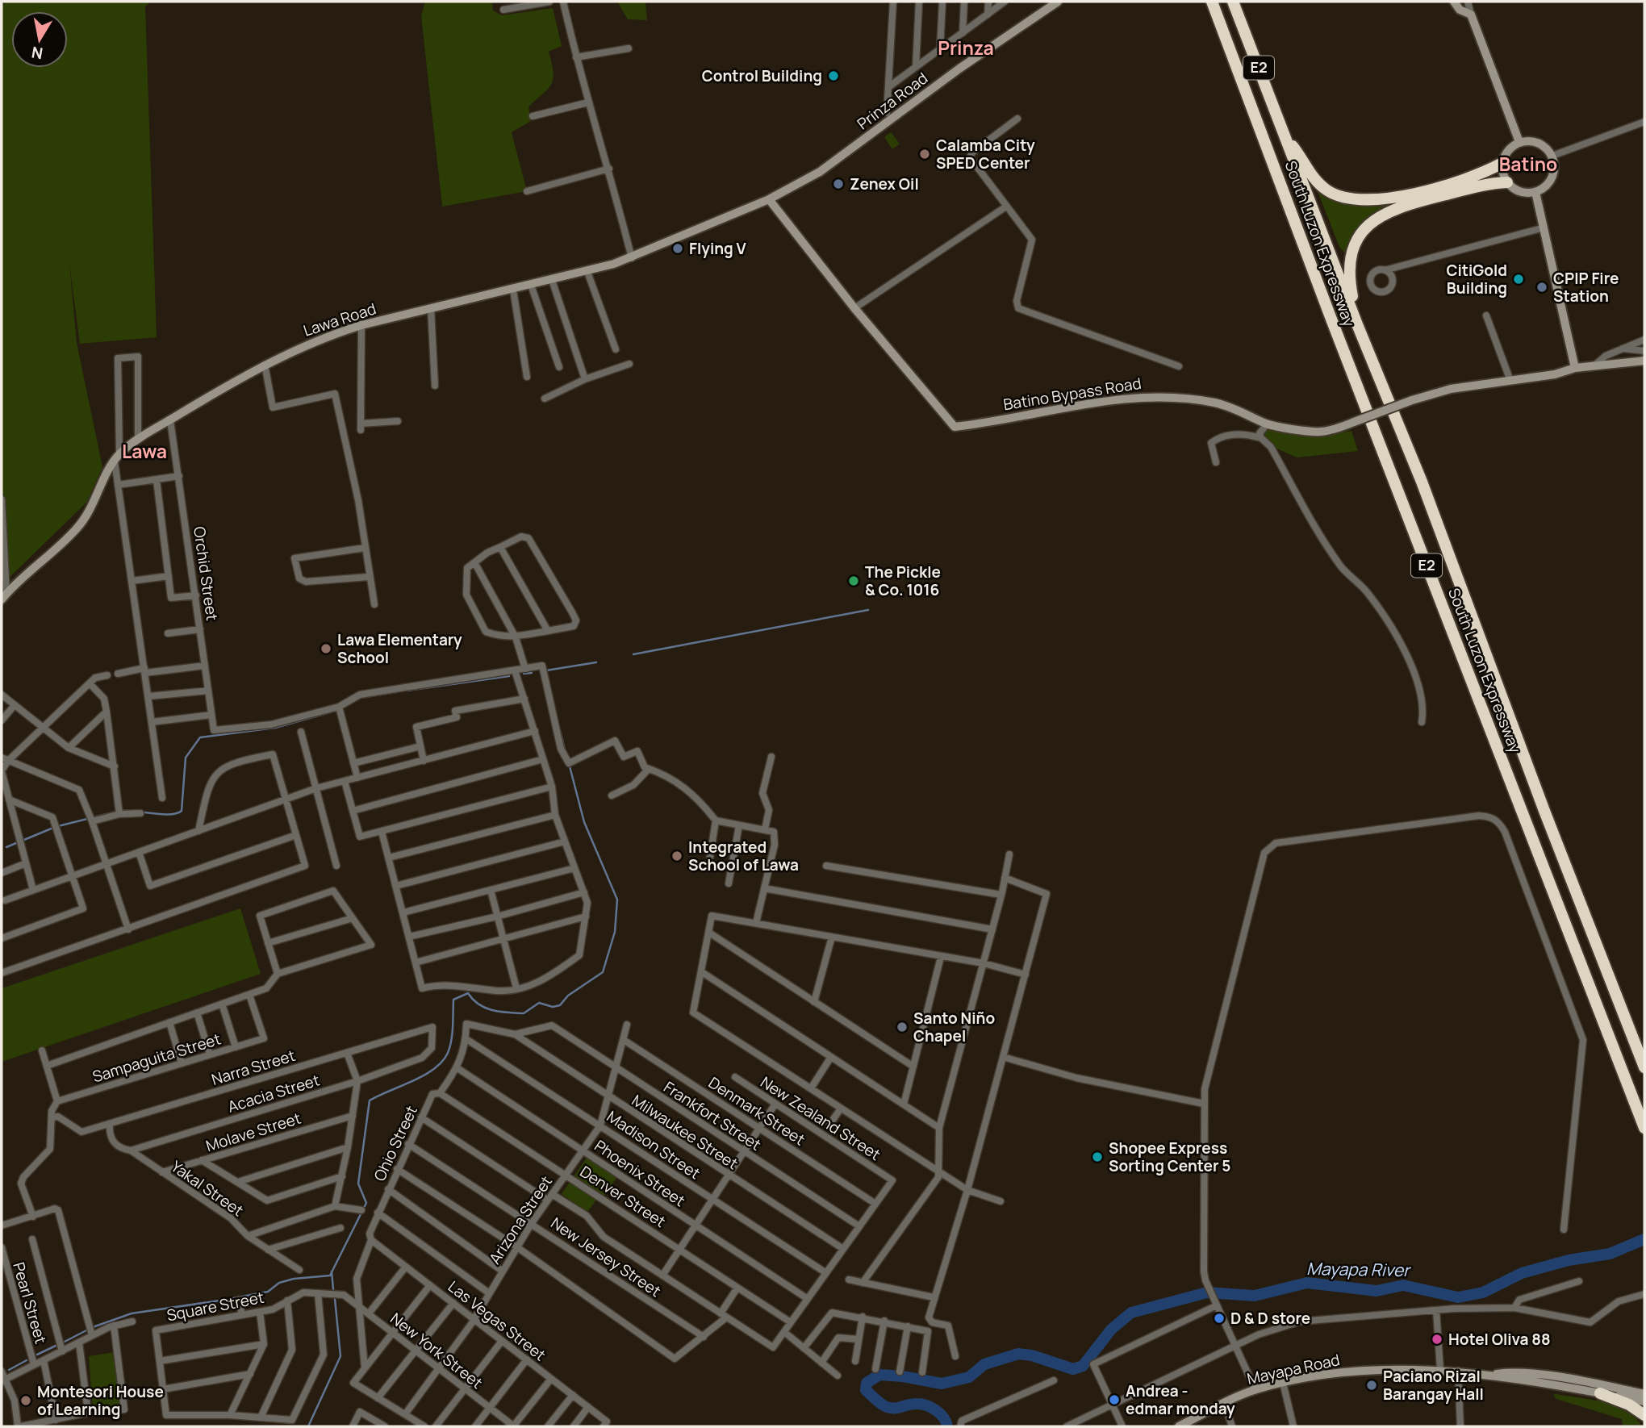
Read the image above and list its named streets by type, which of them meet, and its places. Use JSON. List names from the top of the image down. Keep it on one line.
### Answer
{"streets":{"highway":["E2","South Luzon Expressway"],"main road":["Prinza Road","Lawa Road","Batino Bypass Road","Mayapa Road"],"street":["Orchid Street","Sampaguita Street","Narra Street","Acacia Street","Denmark Street","Frankfort Street","New Zealand Street","Molave Street","Milwaukee Street","Ohio Street","Madison Street","Phoenix Street","Yakal Street","Denver Street","Arizona Street","New Jersey Street","Pearl Street","Square Street","Las Vegas Street","New York Street"]},"crossings":[["Prinza Road","Lawa Road"],["Prinza Road","Batino Bypass Road"],["Lawa Road","Batino Bypass Road"],["Lawa Road","Orchid Street"],["Narra Street","Acacia Street"],["Narra Street","Yakal Street"],["Acacia Street","Yakal Street"],["Denmark Street","New Zealand Street"],["Denmark Street","Arizona Street"],["Frankfort Street","Ohio Street"],["Frankfort Street","Arizona Street"],["Molave Street","Yakal Street"],["Milwaukee Street","Ohio Street"],["Milwaukee Street","Arizona Street"],["Ohio Street","Madison Street"],["Ohio Street","Phoenix Street"],["Ohio Street","Denver Street"],["Ohio Street","New Jersey Street"],["Ohio Street","Las Vegas Street"],["Ohio Street","New York Street"],["Madison Street","Arizona Street"],["Phoenix Street","Arizona Street"],["Denver Street","Arizona Street"],["Arizona Street","New Jersey Street"],["Arizona Street","Las Vegas Street"],["Arizona Street","New York Street"],["Square Street","New York Street"]],"districts":["Prinza","Batino","Lawa"],"water":["Mayapa River"],"places":["Control Building","Calamba City SPED Center","Zenex Oil","Flying V","CitiGold Building","CPIP Fire Station","The Pickle & Co. 1016","Lawa Elementary School","Integrated School of Lawa","Santo Niño Chapel","Shopee Express Sorting Center 5","D & D store","Hotel Oliva 88","Paciano Rizal Barangay Hall","Andrea - edmar monday","Montesori House of Learning"],"north":"bottom"}
